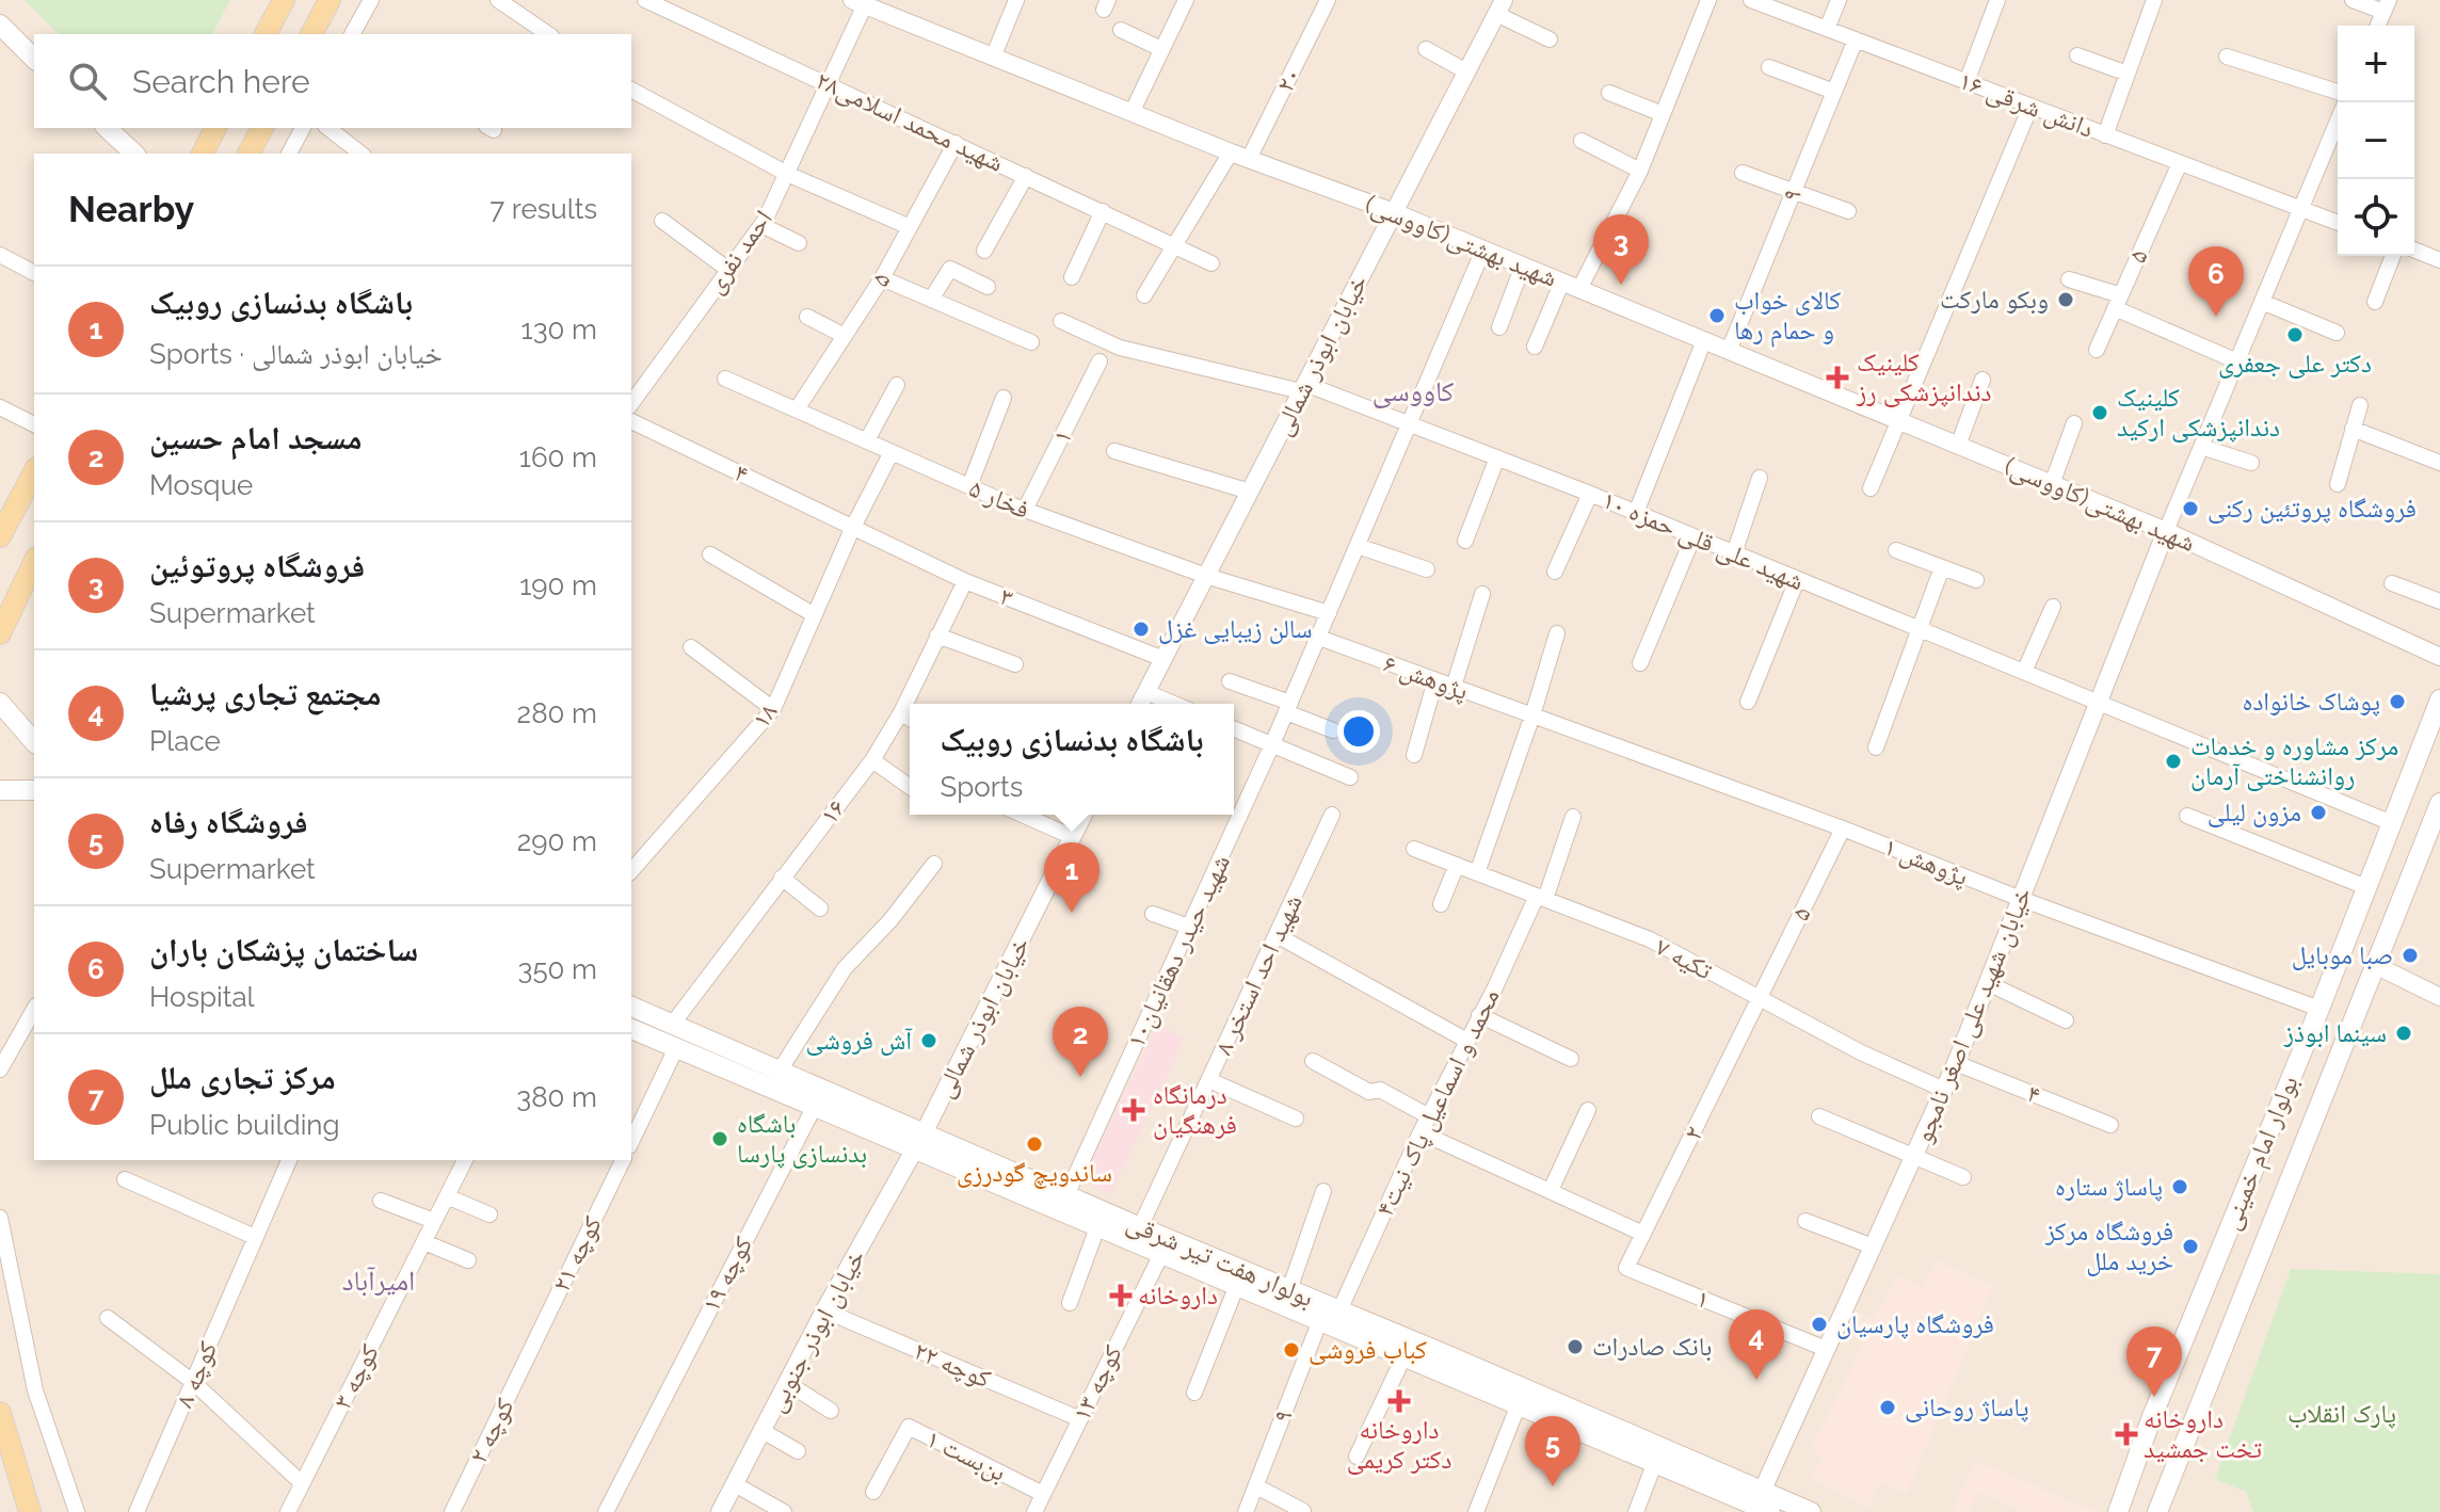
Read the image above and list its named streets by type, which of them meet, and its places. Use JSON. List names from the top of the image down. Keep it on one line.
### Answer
{"streets":{"main road":["بولوار امام خمینی","بولوار هفت تیر شرقی"],"street":["۲۰","دانش شرقی ۱۶","شهید محمد اسلامی۲۸","۹","شهید بهشتی(کاووسی)","احمد نفری","۵","خیابان ابوذر شمالی","۱","۴","فخار ۵","شهید علی قلی حمزه ۱۰","۳","پژوهش ۶","۱۸","۱۶","پژوهش ۱","شهید حیدر دهقانیان۱۰","تکیه ۷","شهید احد استخر ۸","خیابان شهید علی اصغر نامجو","محمد و اسماعیل پاک نیت۴","۲","کوچه ۲۱","کوچه ۱۹","خیابان ابوذر جنوبی","کوچه ۲۲","کوچه ۸","کوچه ۳","کوچه ۱۳","کوچه ۲","بن‌بست ۱"]},"crossings":[["۲۰","شهید بهشتی(کاووسی)"],["دانش شرقی ۱۶","۹"],["دانش شرقی ۱۶","۵"],["شهید محمد اسلامی۲۸","احمد نفری"],["شهید محمد اسلامی۲۸","۵"],["۹","شهید بهشتی(کاووسی)"],["۹","بولوار هفت تیر شرقی"],["شهید بهشتی(کاووسی)","احمد نفری"],["شهید بهشتی(کاووسی)","خیابان ابوذر شمالی"],["شهید بهشتی(کاووسی)","شهید حیدر دهقانیان۱۰"],["شهید بهشتی(کاووسی)","خیابان شهید علی اصغر نامجو"],["۵","فخار ۵"],["۵","پژوهش ۱"],["۵","تکیه ۷"],["۵","۲"],["خیابان ابوذر شمالی","فخار ۵"],["خیابان ابوذر شمالی","شهید علی قلی حمزه ۱۰"],["خیابان ابوذر شمالی","۳"],["خیابان ابوذر شمالی","بولوار هفت تیر شرقی"],["خیابان ابوذر شمالی","خیابان ابوذر جنوبی"],["۱","فخار ۵"],["۱","خیابان شهید علی اصغر نامجو"],["۱","۲"],["۴","۳"],["۴","۱۸"],["۴","خیابان شهید علی اصغر نامجو"],["فخار ۵","۱۸"],["فخار ۵","شهید حیدر دهقانیان۱۰"],["شهید علی قلی حمزه ۱۰","شهید حیدر دهقانیان۱۰"],["شهید علی قلی حمزه ۱۰","خیابان شهید علی اصغر نامجو"],["شهید علی قلی حمزه ۱۰","بولوار امام خمینی"],["۳","۱۸"],["۳","۱۶"],["پژوهش ۶","پژوهش ۱"],["پژوهش ۶","شهید حیدر دهقانیان۱۰"],["۱۶","بولوار هفت تیر شرقی"],["پژوهش ۱","خیابان شهید علی اصغر نامجو"],["پژوهش ۱","بولوار امام خمینی"],["شهید حیدر دهقانیان۱۰","بولوار هفت تیر شرقی"],["تکیه ۷","خیابان شهید علی اصغر نامجو"],["تکیه ۷","محمد و اسماعیل پاک نیت۴"],["تکیه ۷","۲"],["شهید احد استخر ۸","بولوار هفت تیر شرقی"],["خیابان شهید علی اصغر نامجو","بولوار هفت تیر شرقی"],["محمد و اسماعیل پاک نیت۴","بولوار هفت تیر شرقی"],["کوچه ۲۱","کوچه ۲"],["بولوار هفت تیر شرقی","کوچه ۱۹"],["بولوار هفت تیر شرقی","خیابان ابوذر جنوبی"],["بولوار هفت تیر شرقی","کوچه ۱۳"],["خیابان ابوذر جنوبی","کوچه ۲۲"],["کوچه ۲۲","کوچه ۱۳"],["کوچه ۱۳","بن‌بست ۱"]],"districts":["کاووسی","امیرآباد"],"parks":["پارک انقلاب"],"places":{"other":["وبکو مارکت","کالای خواب و حمام رها","دکتر علی جعفری","کلینیک دندانپزشکی ارکید","فروشگاه پروتئین رکنی","سالن زیبایی غزل","پوشاک خانواده","مرکز مشاوره و خدمات روانشناختی آرمان","مزون لیلی","صبا موبایل","سینما ابوذز","آش فروشی","باشگاه بدنسازی پارسا","ساندویچ گودرزی","پاساژ ستاره","فروشگاه مرکز خرید ملل","فروشگاه پارسیان","بانک صادرات","کباب فروشی","پاساژ روحانی"],"health":["کلینیک دندانپزشکی رز","درمانگاه فرهنگیان","داروخانه","داروخانه دکتر کریمی","داروخانه تخت جمشيد"]},"page":{"map_buttons":["+","−"],"search":"Search here","heading":["Nearby","7 results"],"pins":["3","6","1","2","4","7","5"],"list":[{"mark":"1","name":"باشگاه بدنسازی روبیک","note":"Sports · خیابان ابوذر شمالی","value":"130 m"},{"mark":"2","name":"مسجد امام حسین","note":"Mosque","value":"160 m"},{"mark":"3","name":"فروشگاه پروتوئین","note":"Supermarket","value":"190 m"},{"mark":"4","name":"مجتمع تجاری پرشیا","note":"Place","value":"280 m"},{"mark":"5","name":"فروشگاه رفاه","note":"Supermarket","value":"290 m"},{"mark":"6","name":"ساختمان پزشکان باران","note":"Hospital","value":"350 m"},{"mark":"7","name":"مرکز تجاری ملل","note":"Public building","value":"380 m"}],"popup":["باشگاه بدنسازی روبیک","Sports"]}}
